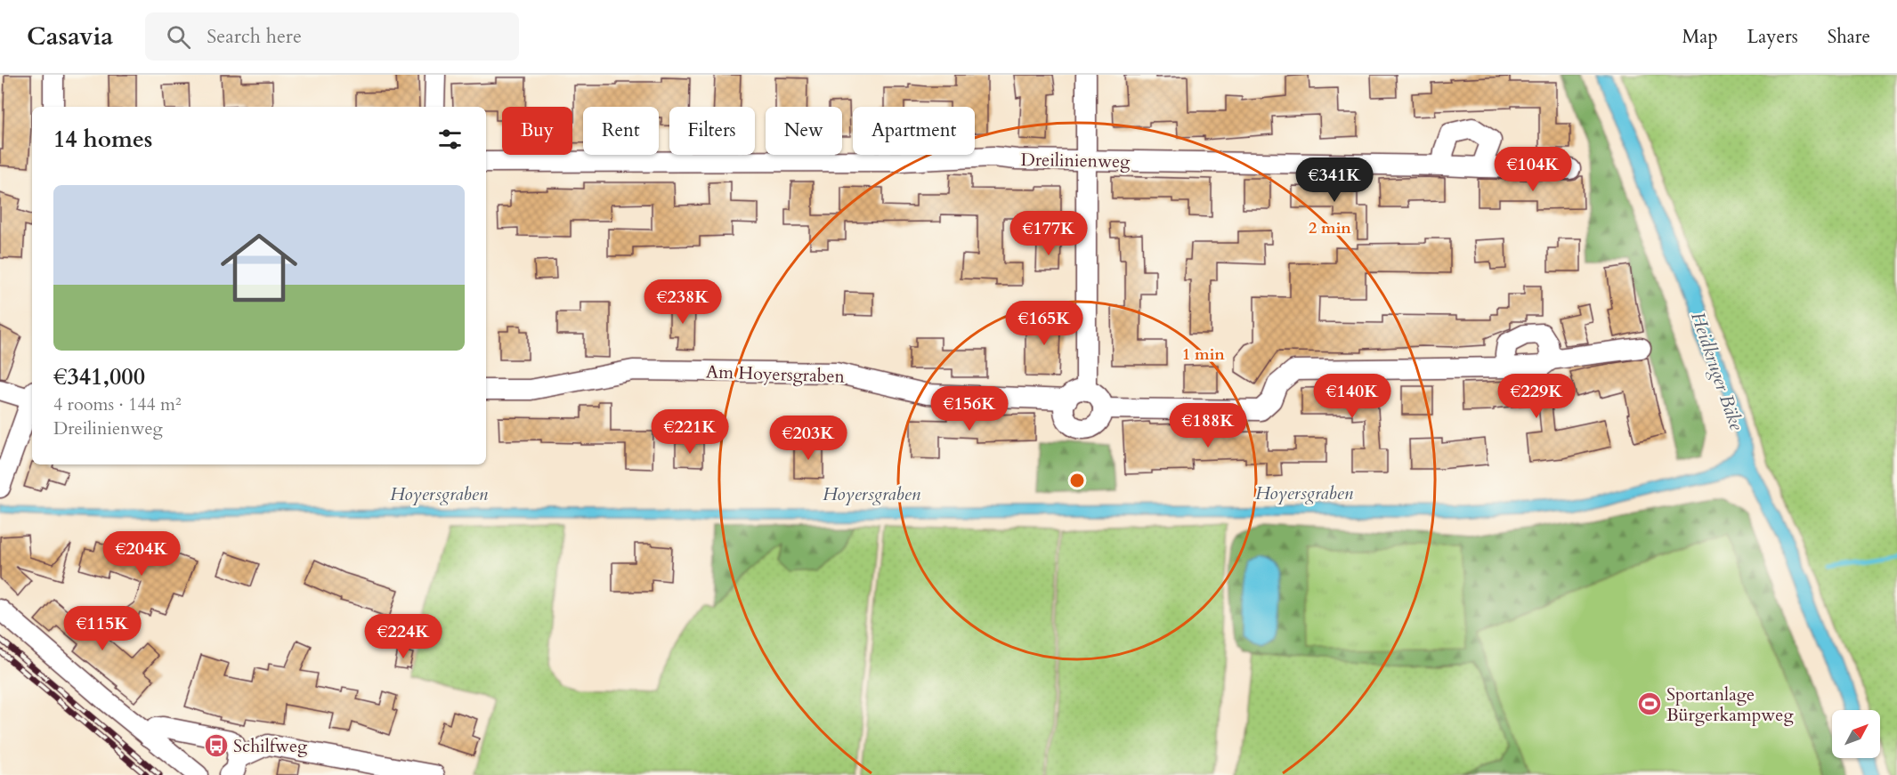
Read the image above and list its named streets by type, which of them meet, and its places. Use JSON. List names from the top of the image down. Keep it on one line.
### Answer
{"streets":{"street":["Dreilinienweg","Am Hoyersgraben"]},"water":["Heidkruger Bäke","Hoyersgraben"],"places":{"sports":["Sportanlage Bürgerkampweg"],"bus stop":["Schilfweg"]},"north":"top right","page":{"header":"Casavia","search":"Search here","nav":["Map","Layers","Share"],"chip":["Buy","Rent","Filters","New","Apartment"],"heading":"14 homes","price":["€104K","€341K","€177K","€238K","€165K","€140K","€229K","€156K","€188K","€221K","€203K","€204K","€115K","€224K"],"list":[{"name":"€341,000","note":"4 rooms · 144 m² · Dreilinienweg"}]},"rings":["2 min","1 min"]}
